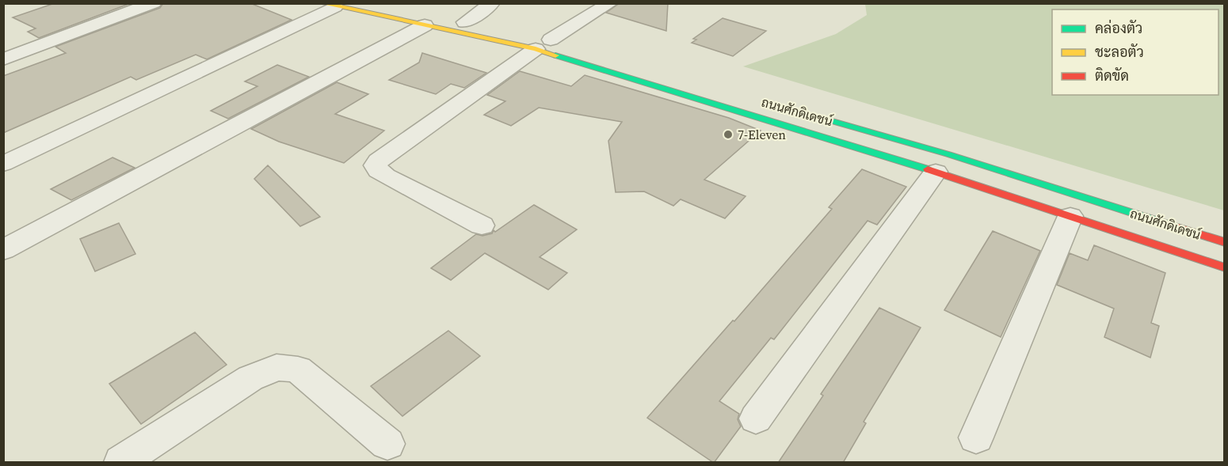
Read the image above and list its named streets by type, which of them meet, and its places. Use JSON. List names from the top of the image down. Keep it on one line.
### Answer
{"streets":{"main road":["ถนนศักดิเดชน์"]},"places":["7-Eleven"],"legend":["คล่องตัว","ชะลอตัว","ติดขัด"]}
